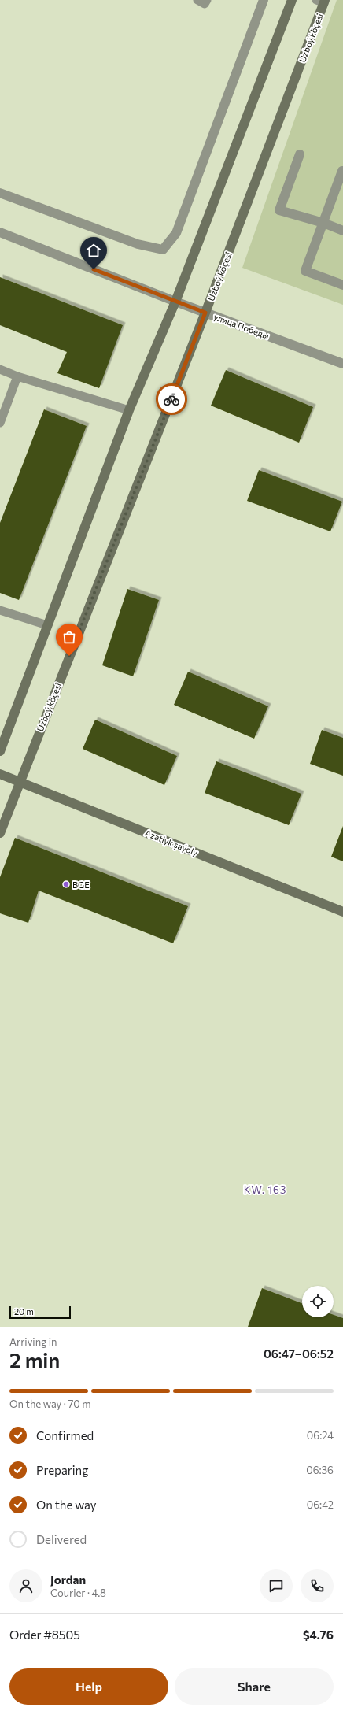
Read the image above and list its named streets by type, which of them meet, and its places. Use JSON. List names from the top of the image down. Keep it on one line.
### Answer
{"streets":{"street":["Uzboý köçesi","улица Победы","Azatlyk şaýoly"]},"crossings":[["Uzboý köçesi","улица Победы"],["Uzboý köçesi","Azatlyk şaýoly"]],"districts":["KW. 163"],"places":["BGE"],"scale_bar":"20 m","page":{"scale":"20 m","heading":["2 min","Arriving in","06:47–06:52"],"panel":["Jordan","Courier · 4.8","Order #8505","$4.76"],"bar":"On the way · 70 m","list":[["Confirmed","06:24"],["Preparing","06:36"],["On the way","06:42"],"Delivered"],"buttons":["Help","Share"]}}
